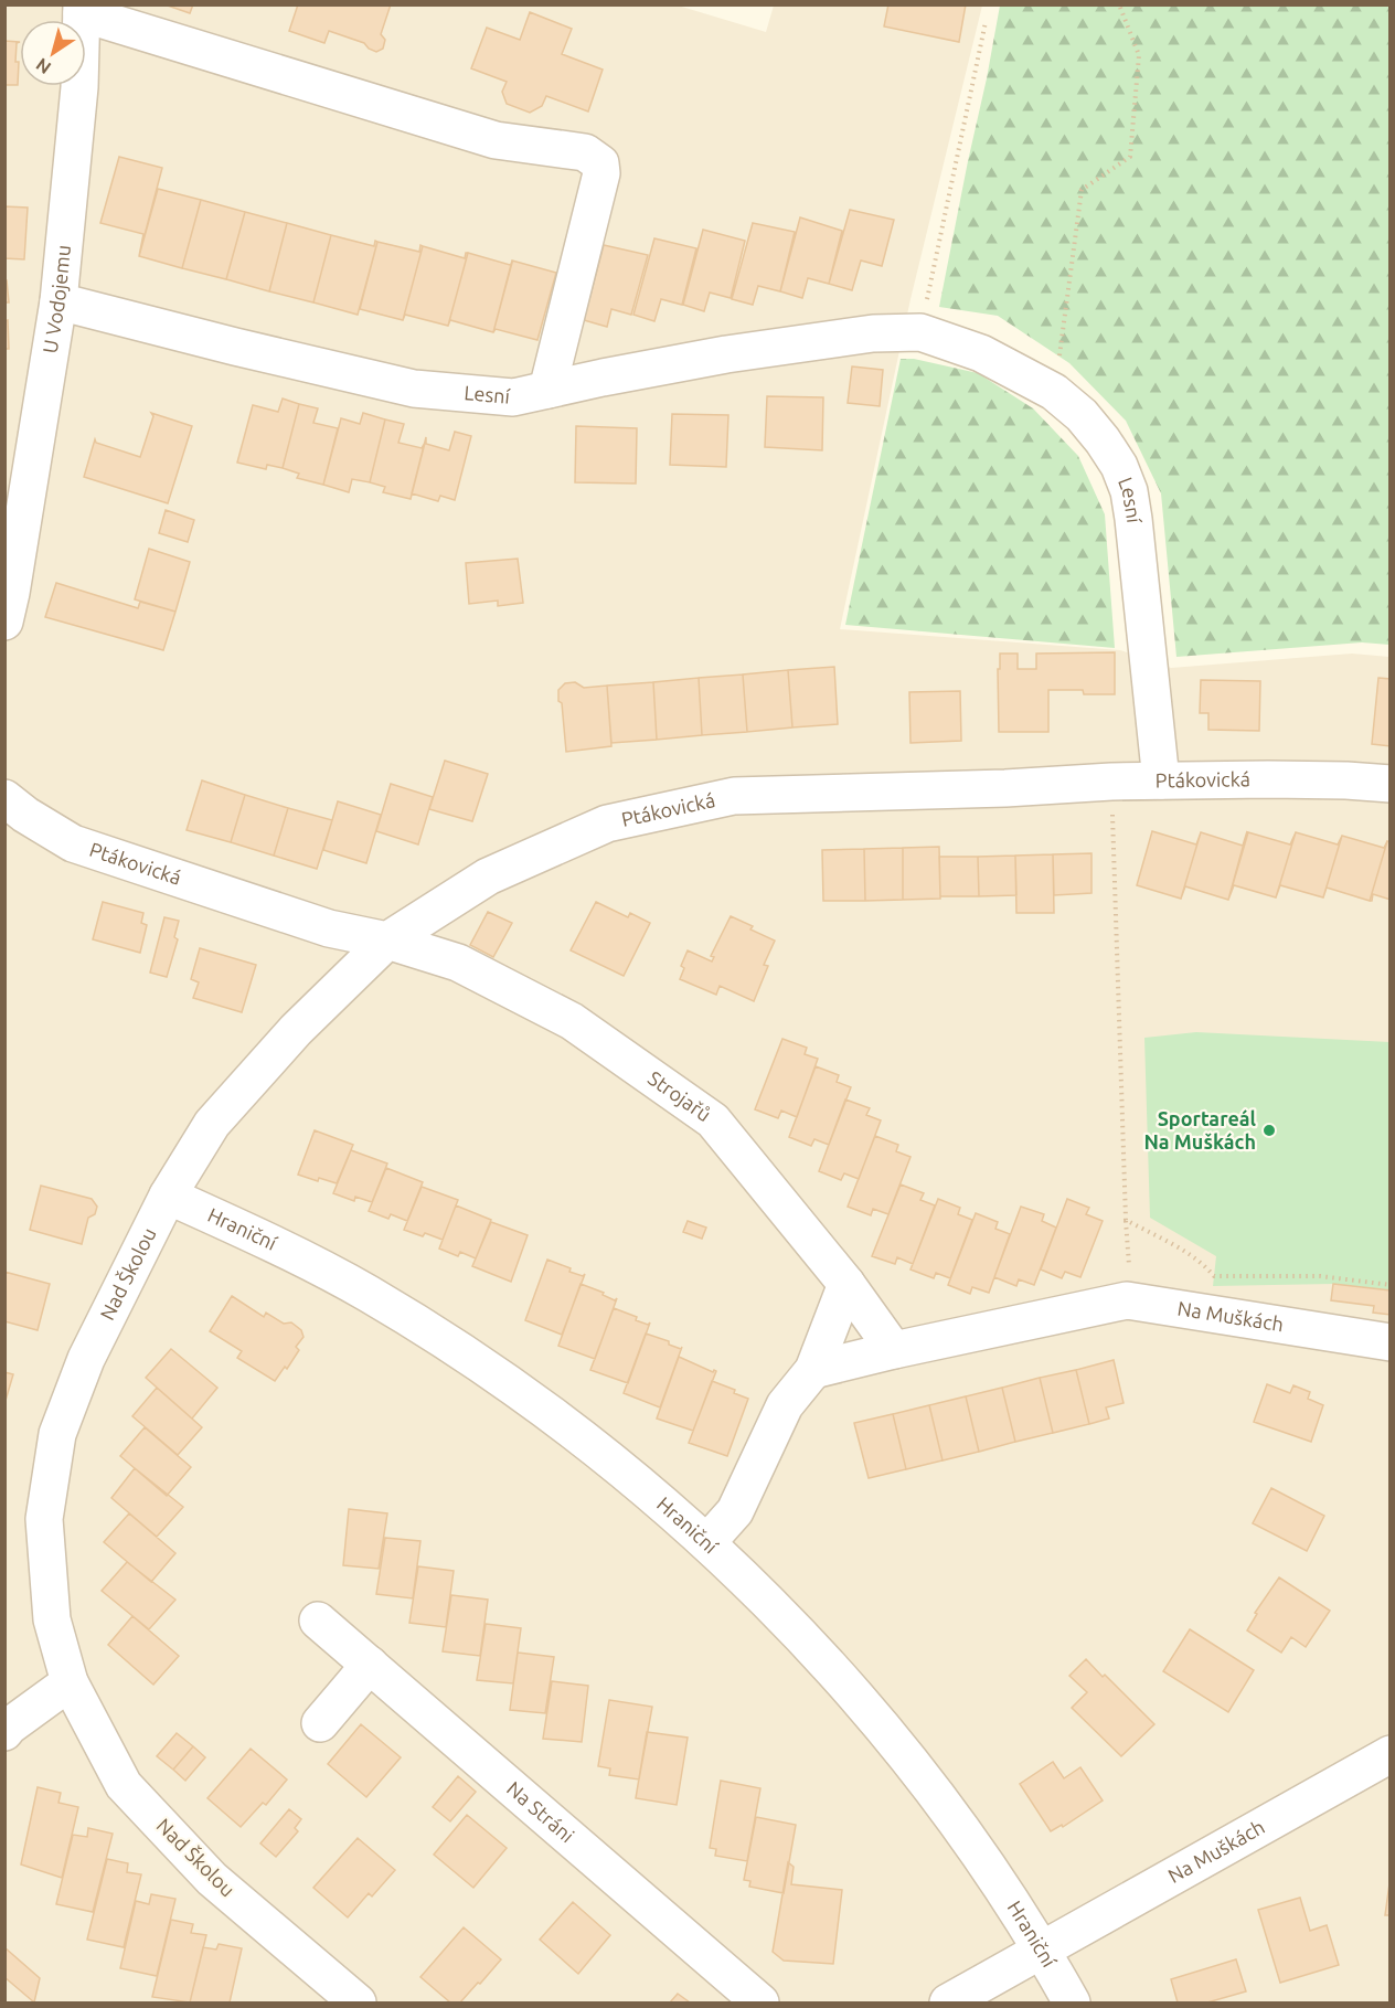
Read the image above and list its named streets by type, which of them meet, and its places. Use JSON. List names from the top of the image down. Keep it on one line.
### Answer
{"streets":{"street":["U Vodojemu","Lesní","Ptákovická","Strojařů","Hraniční","Nad Školou","Na Muškách","Na Stráni"]},"crossings":[["U Vodojemu","Lesní"],["Lesní","Ptákovická"],["Ptákovická","Strojařů"],["Ptákovická","Nad Školou"],["Strojařů","Nad Školou"],["Strojařů","Na Muškách"],["Hraniční","Nad Školou"],["Hraniční","Na Muškách"]],"places":["Sportareál Na Muškách"],"north":"bottom left"}
